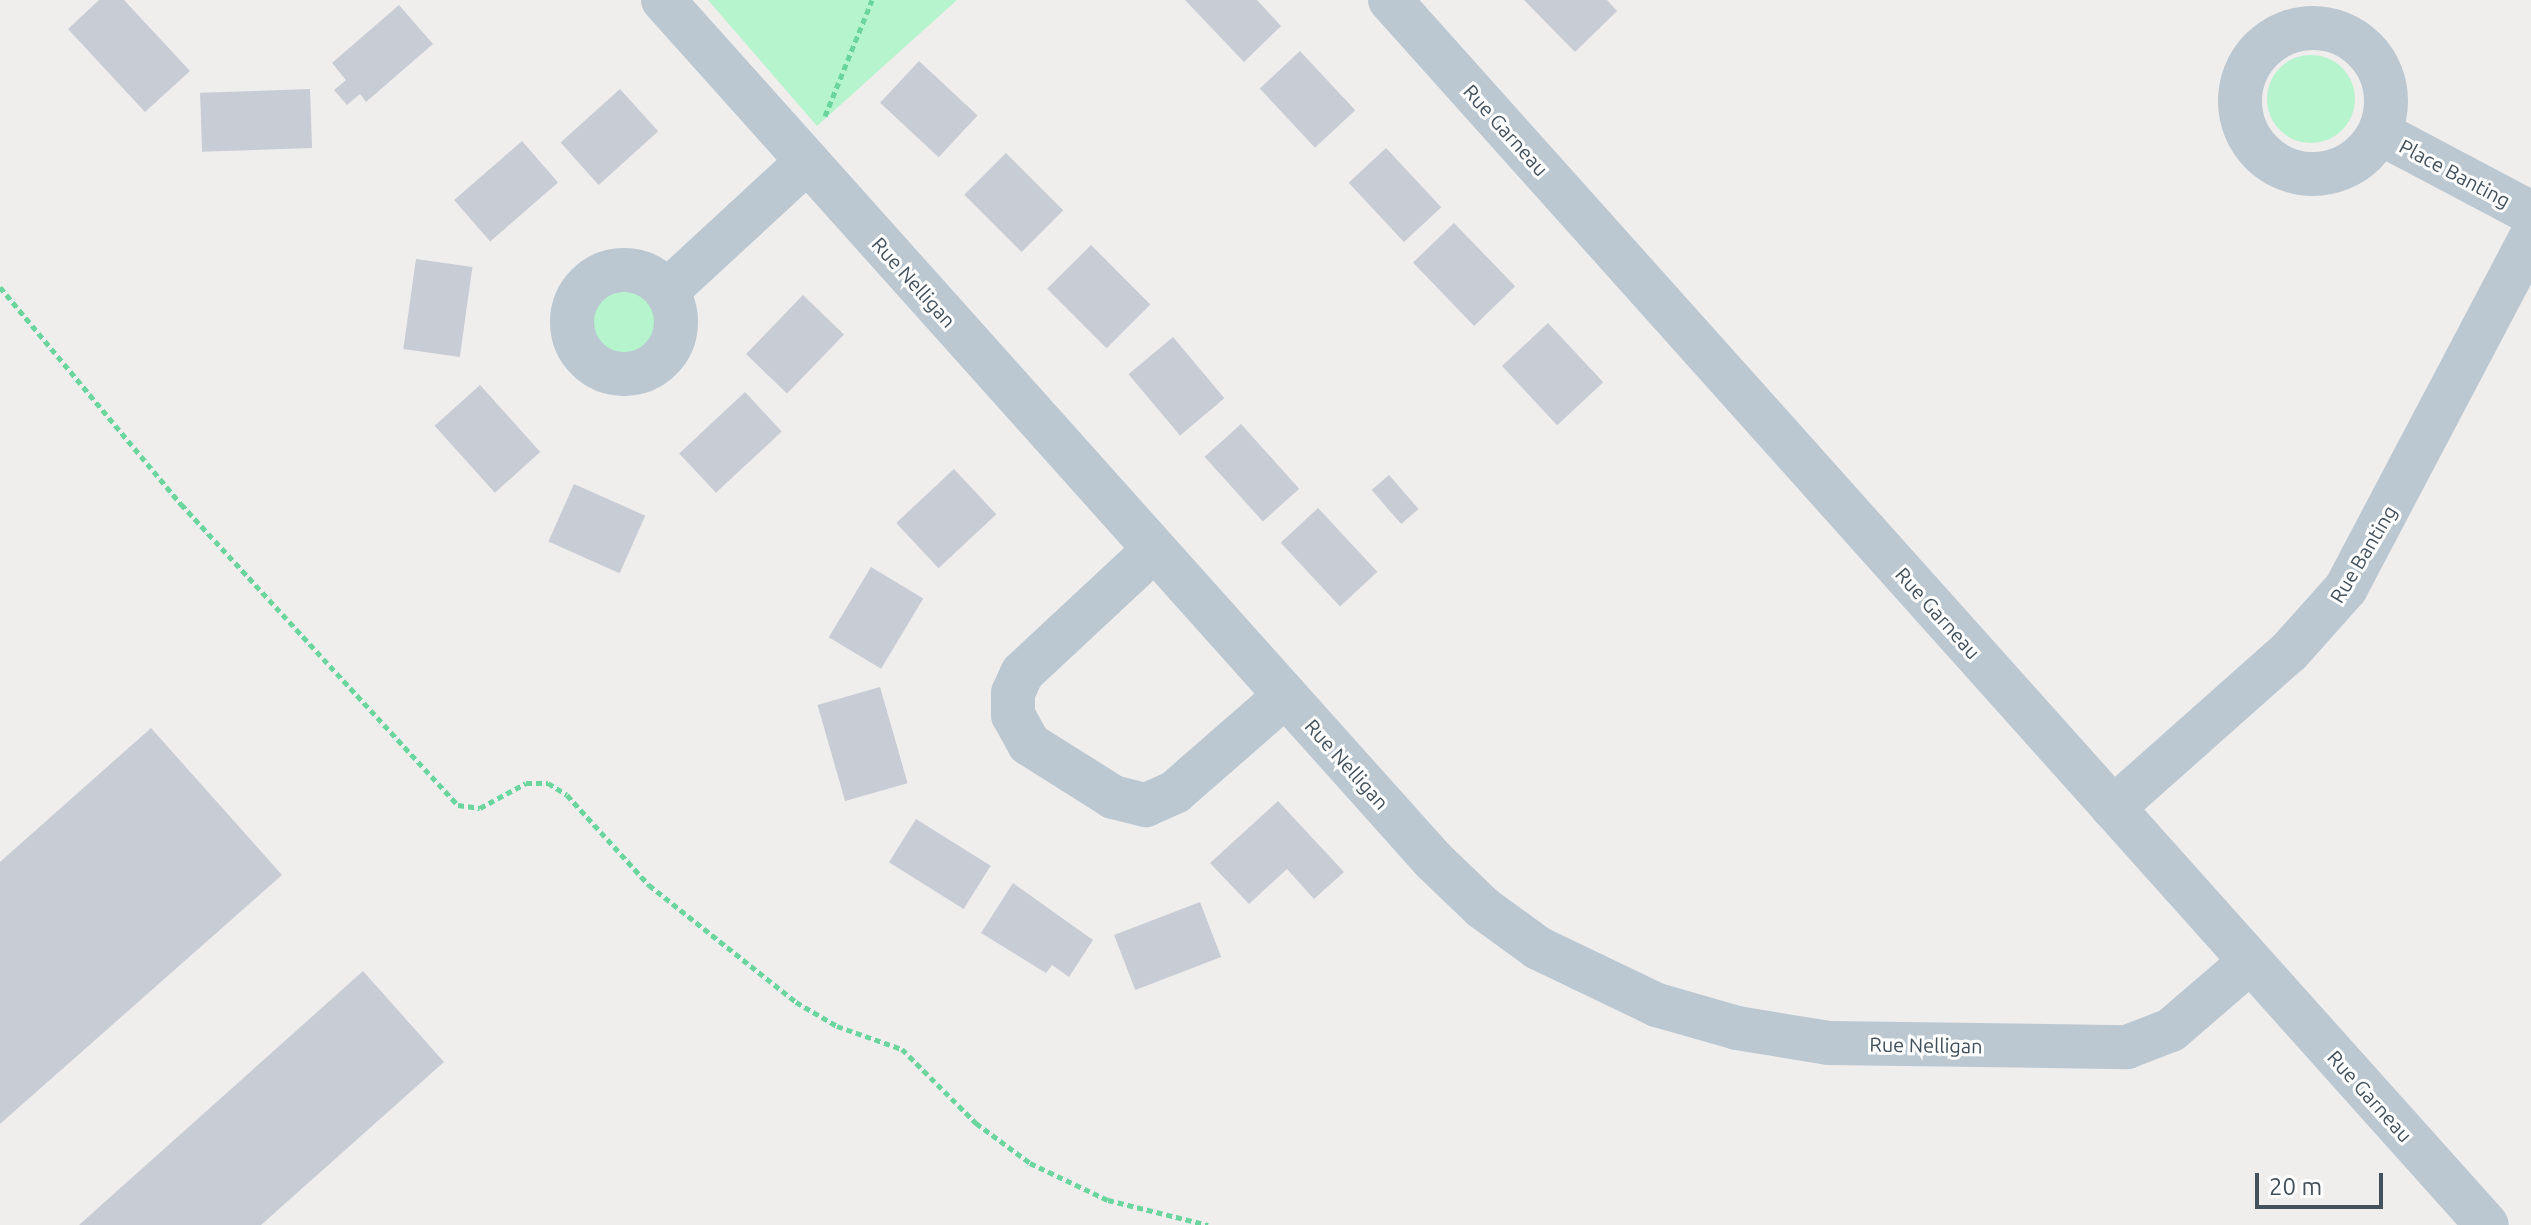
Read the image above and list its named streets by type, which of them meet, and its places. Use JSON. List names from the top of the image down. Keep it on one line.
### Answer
{"streets":{"street":["Rue Garneau","Place Banting","Rue Nelligan","Rue Banting"]},"crossings":[["Rue Garneau","Rue Nelligan"],["Rue Garneau","Rue Banting"]],"scale_bar":"20 m"}
